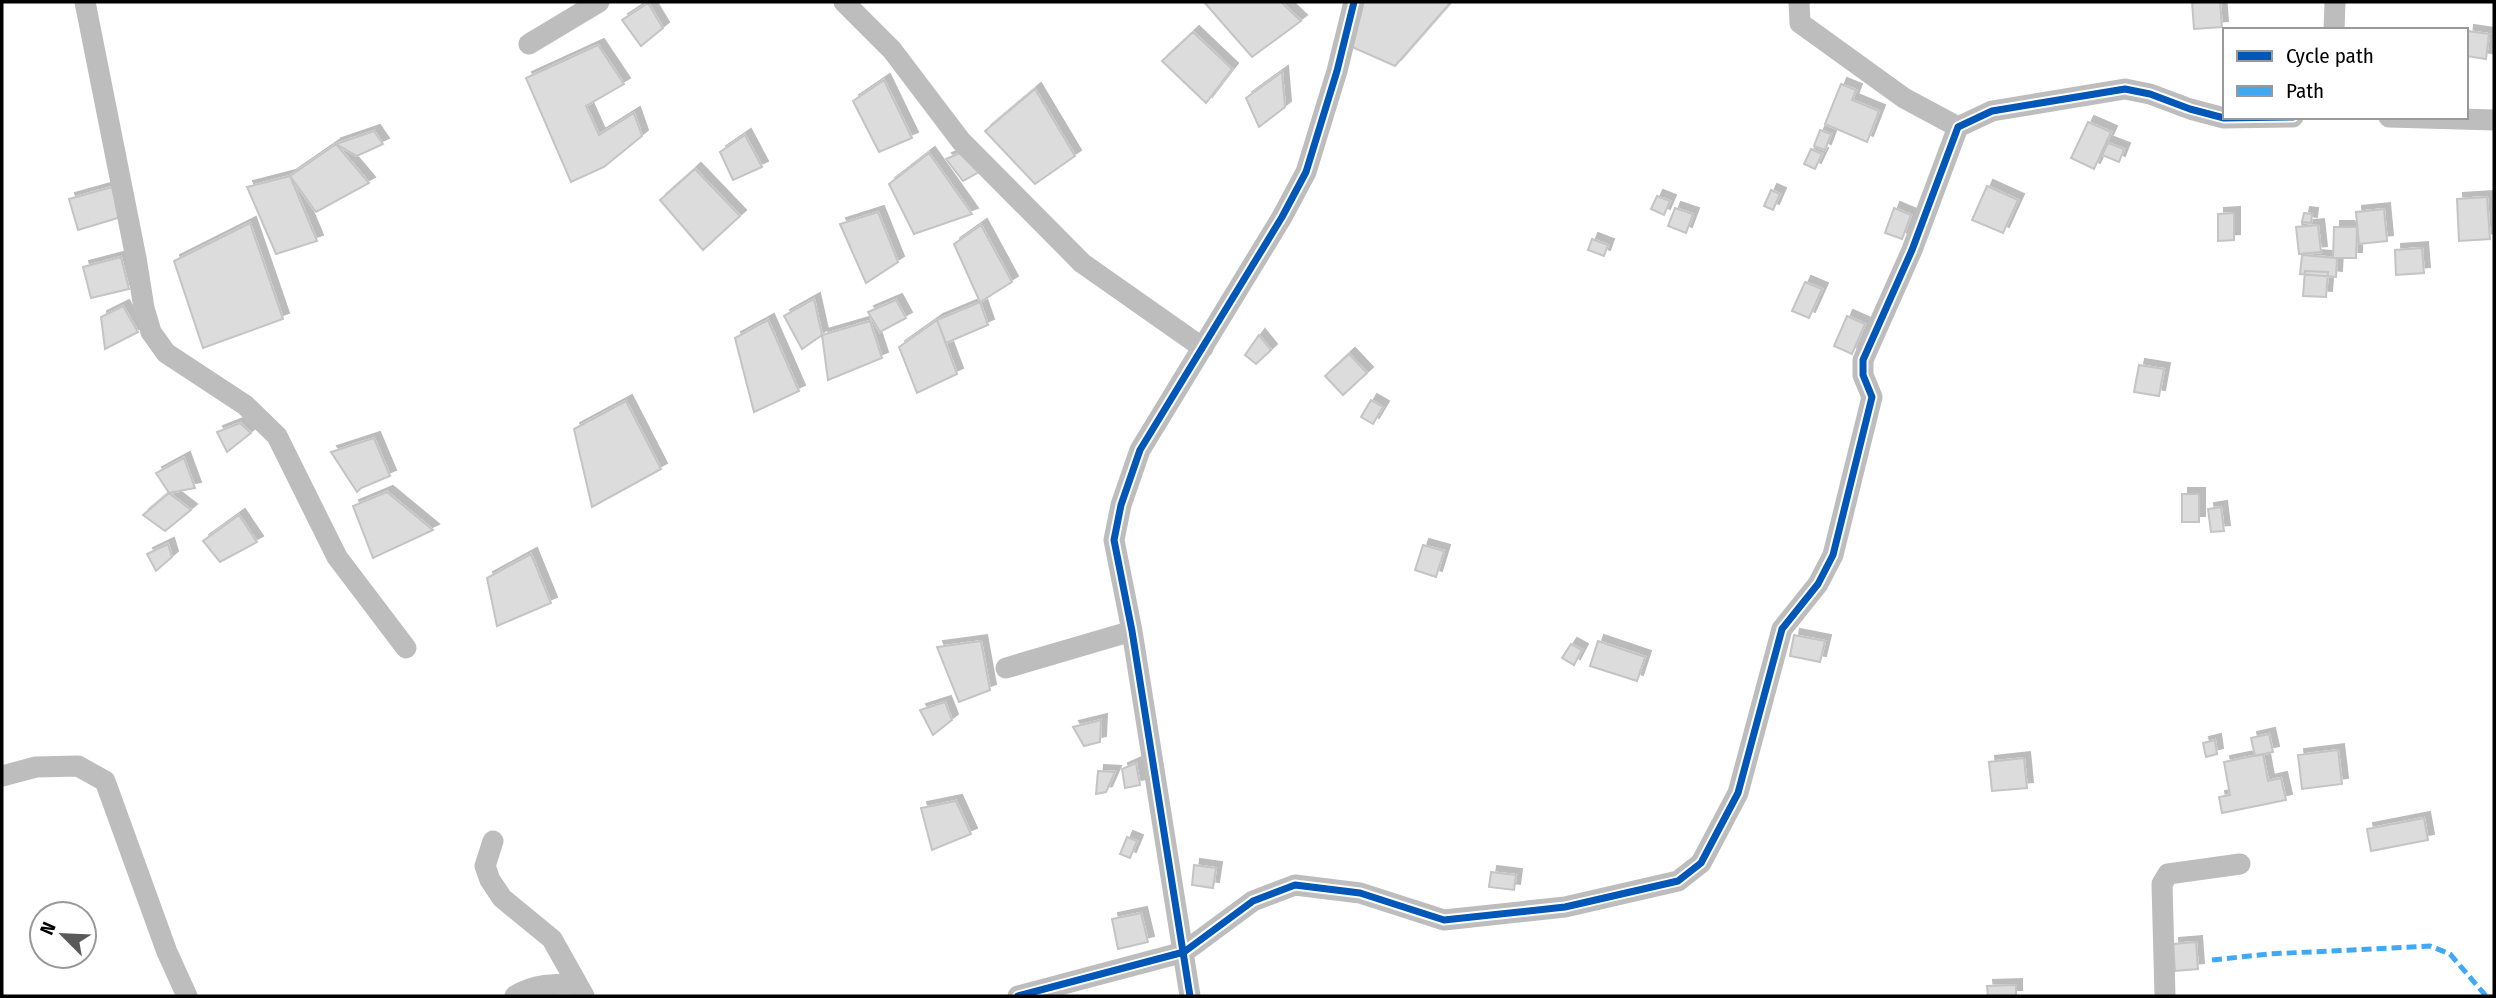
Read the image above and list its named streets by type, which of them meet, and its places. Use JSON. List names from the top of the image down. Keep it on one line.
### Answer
{"legend":["Cycle path","Path"],"north":"top left"}
